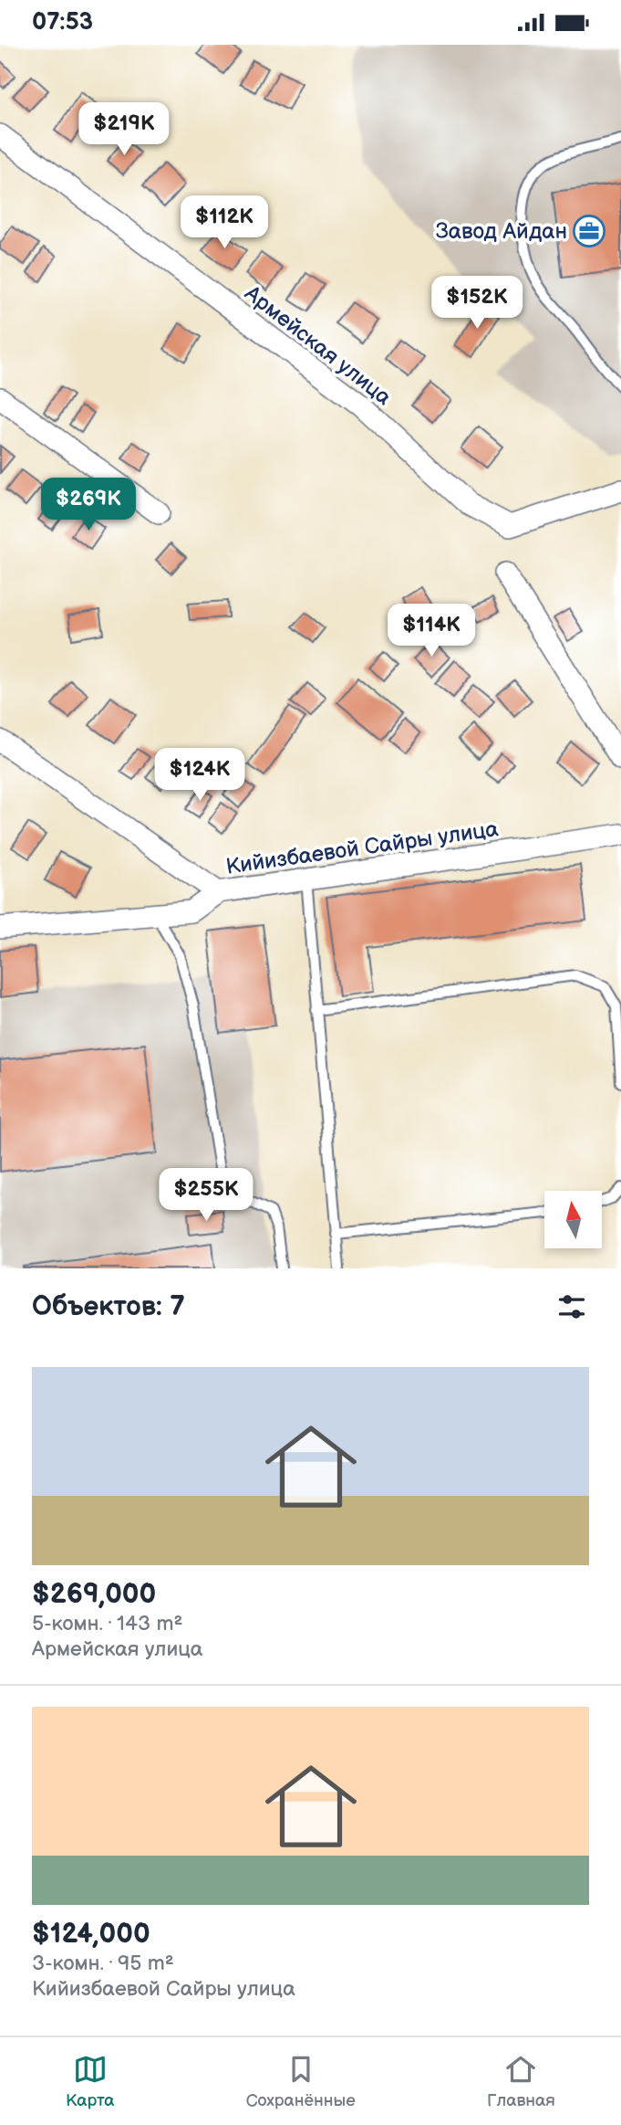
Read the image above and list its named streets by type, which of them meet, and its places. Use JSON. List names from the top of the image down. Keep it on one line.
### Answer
{"streets":{"street":["Армейская улица","Кийизбаевой Сайры улица"]},"places":{"office":["Завод Айдан"]},"north":"top","page":{"status":"07:53","price":["$219K","$112K","$152K","$269K","$114K","$124K","$255K"],"heading":"Объектов: 7","list":[{"name":"$269,000","note":"5-комн. · 143 m² · Армейская улица"},{"name":"$124,000","note":"3-комн. · 95 m² · Кийизбаевой Сайры улица"}],"tabs":["Карта","Сохранённые","Главная"]}}
